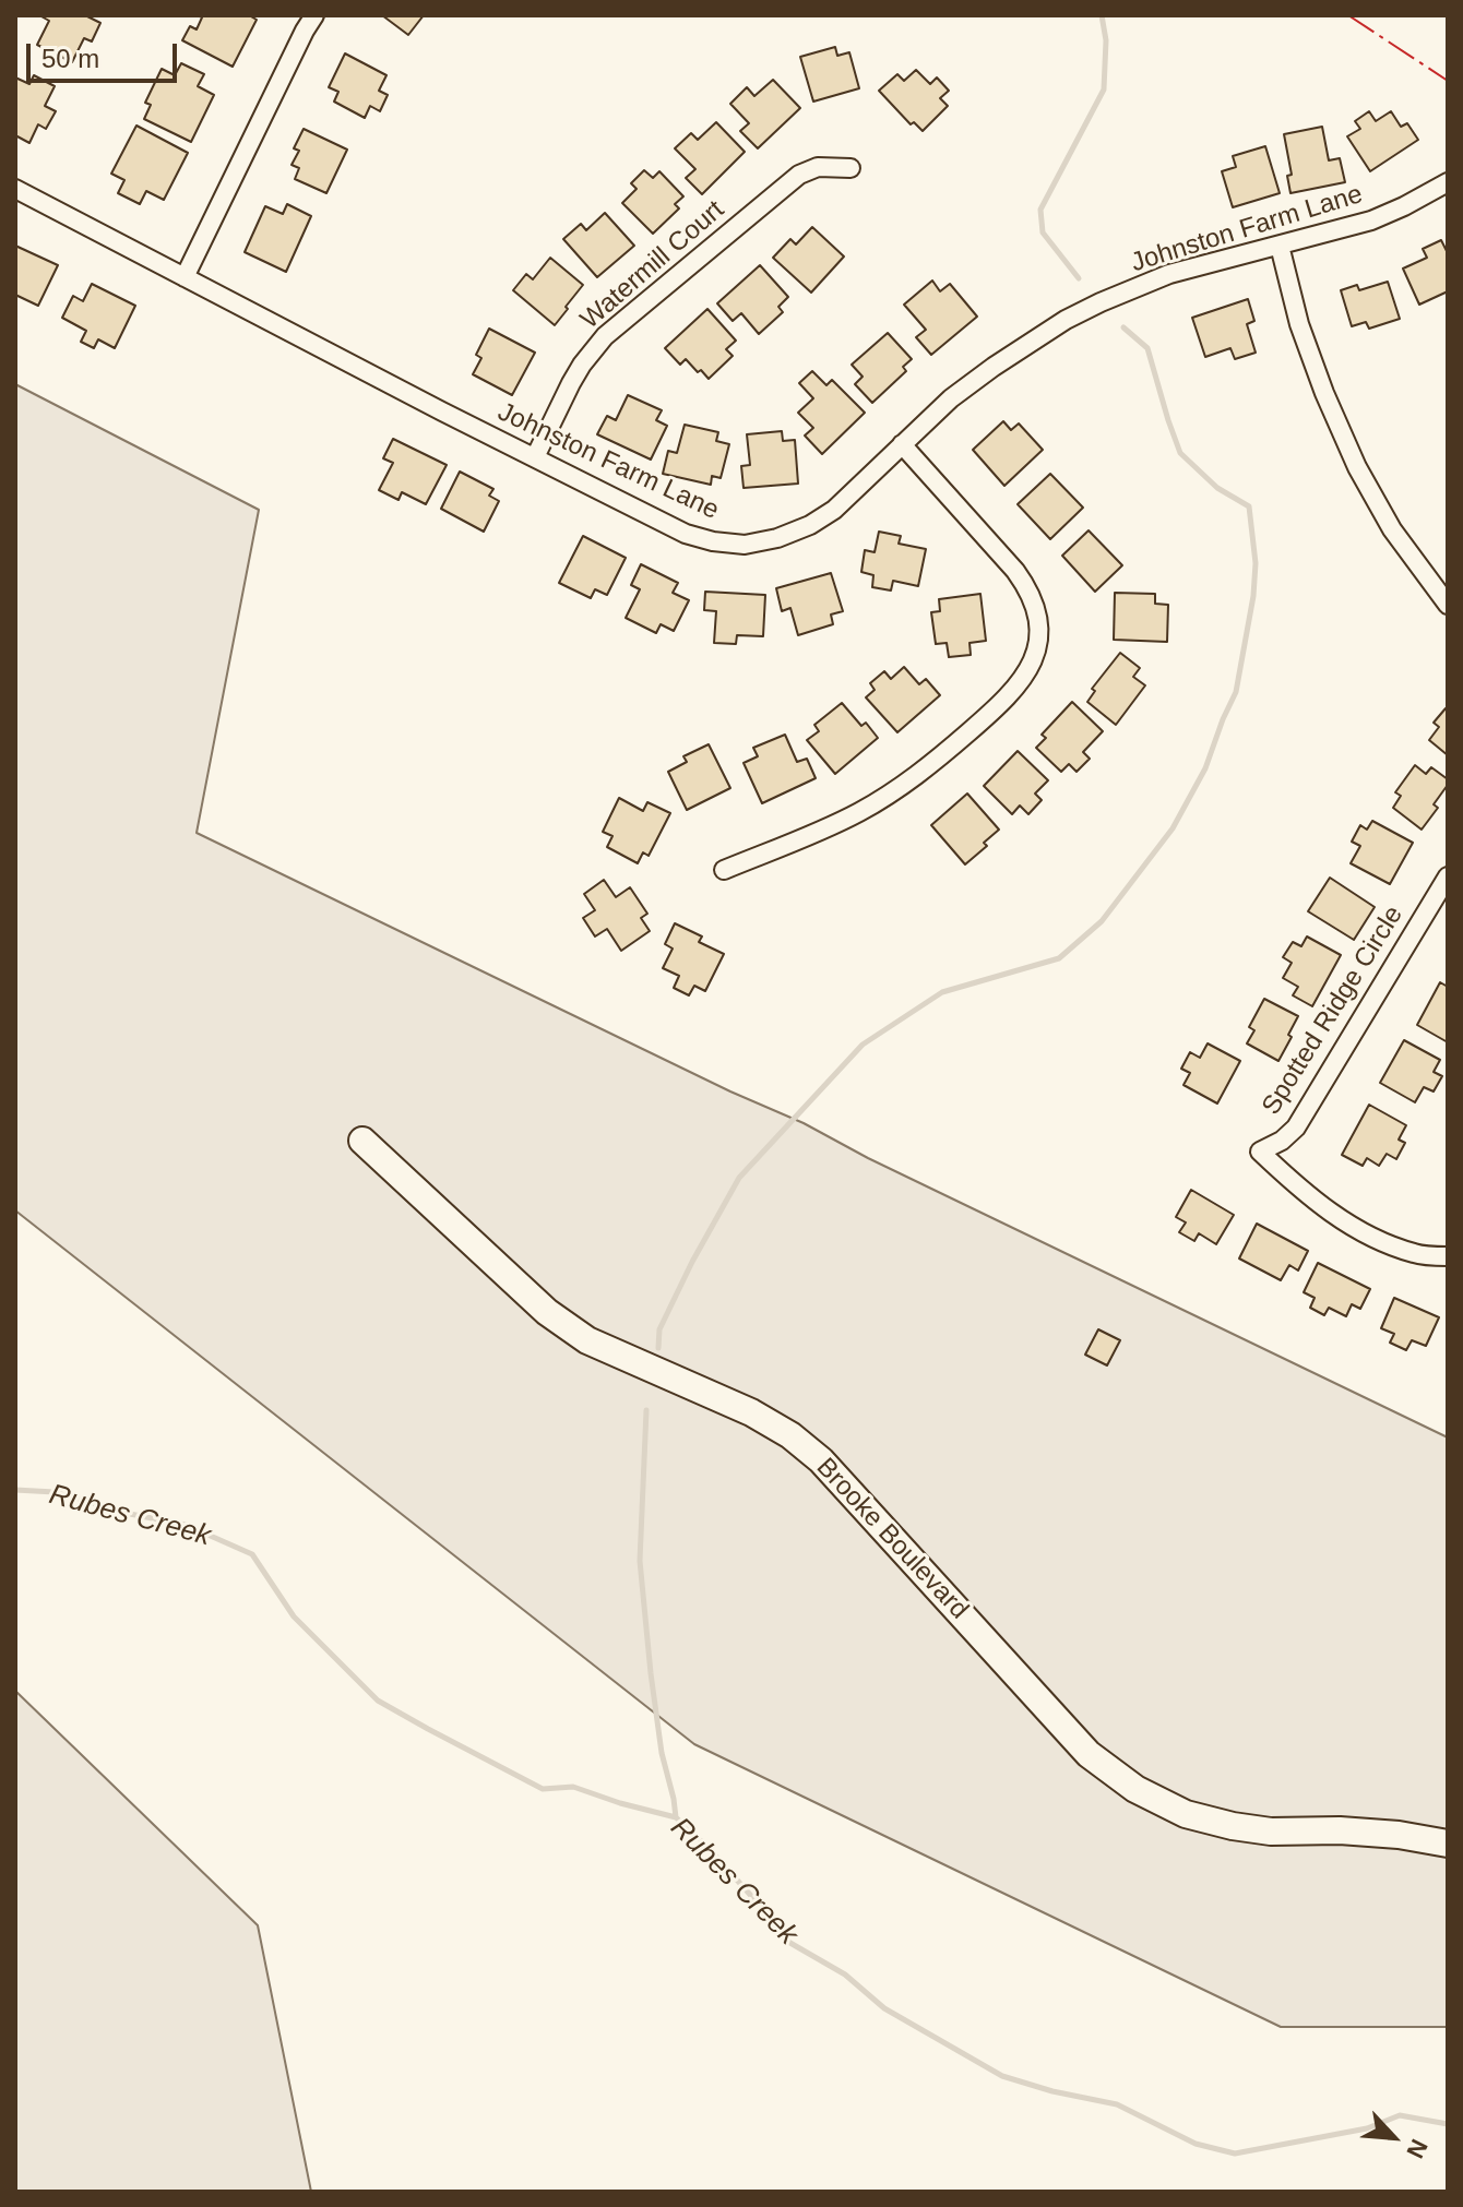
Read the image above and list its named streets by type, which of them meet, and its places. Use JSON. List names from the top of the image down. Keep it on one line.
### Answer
{"streets":{"street":["Johnston Farm Lane","Watermill Court","Spotted Ridge Circle","Brooke Boulevard"]},"crossings":[["Johnston Farm Lane","Watermill Court"]],"water":["Rubes Creek"],"scale_bar":"50 m","north":"bottom right"}
